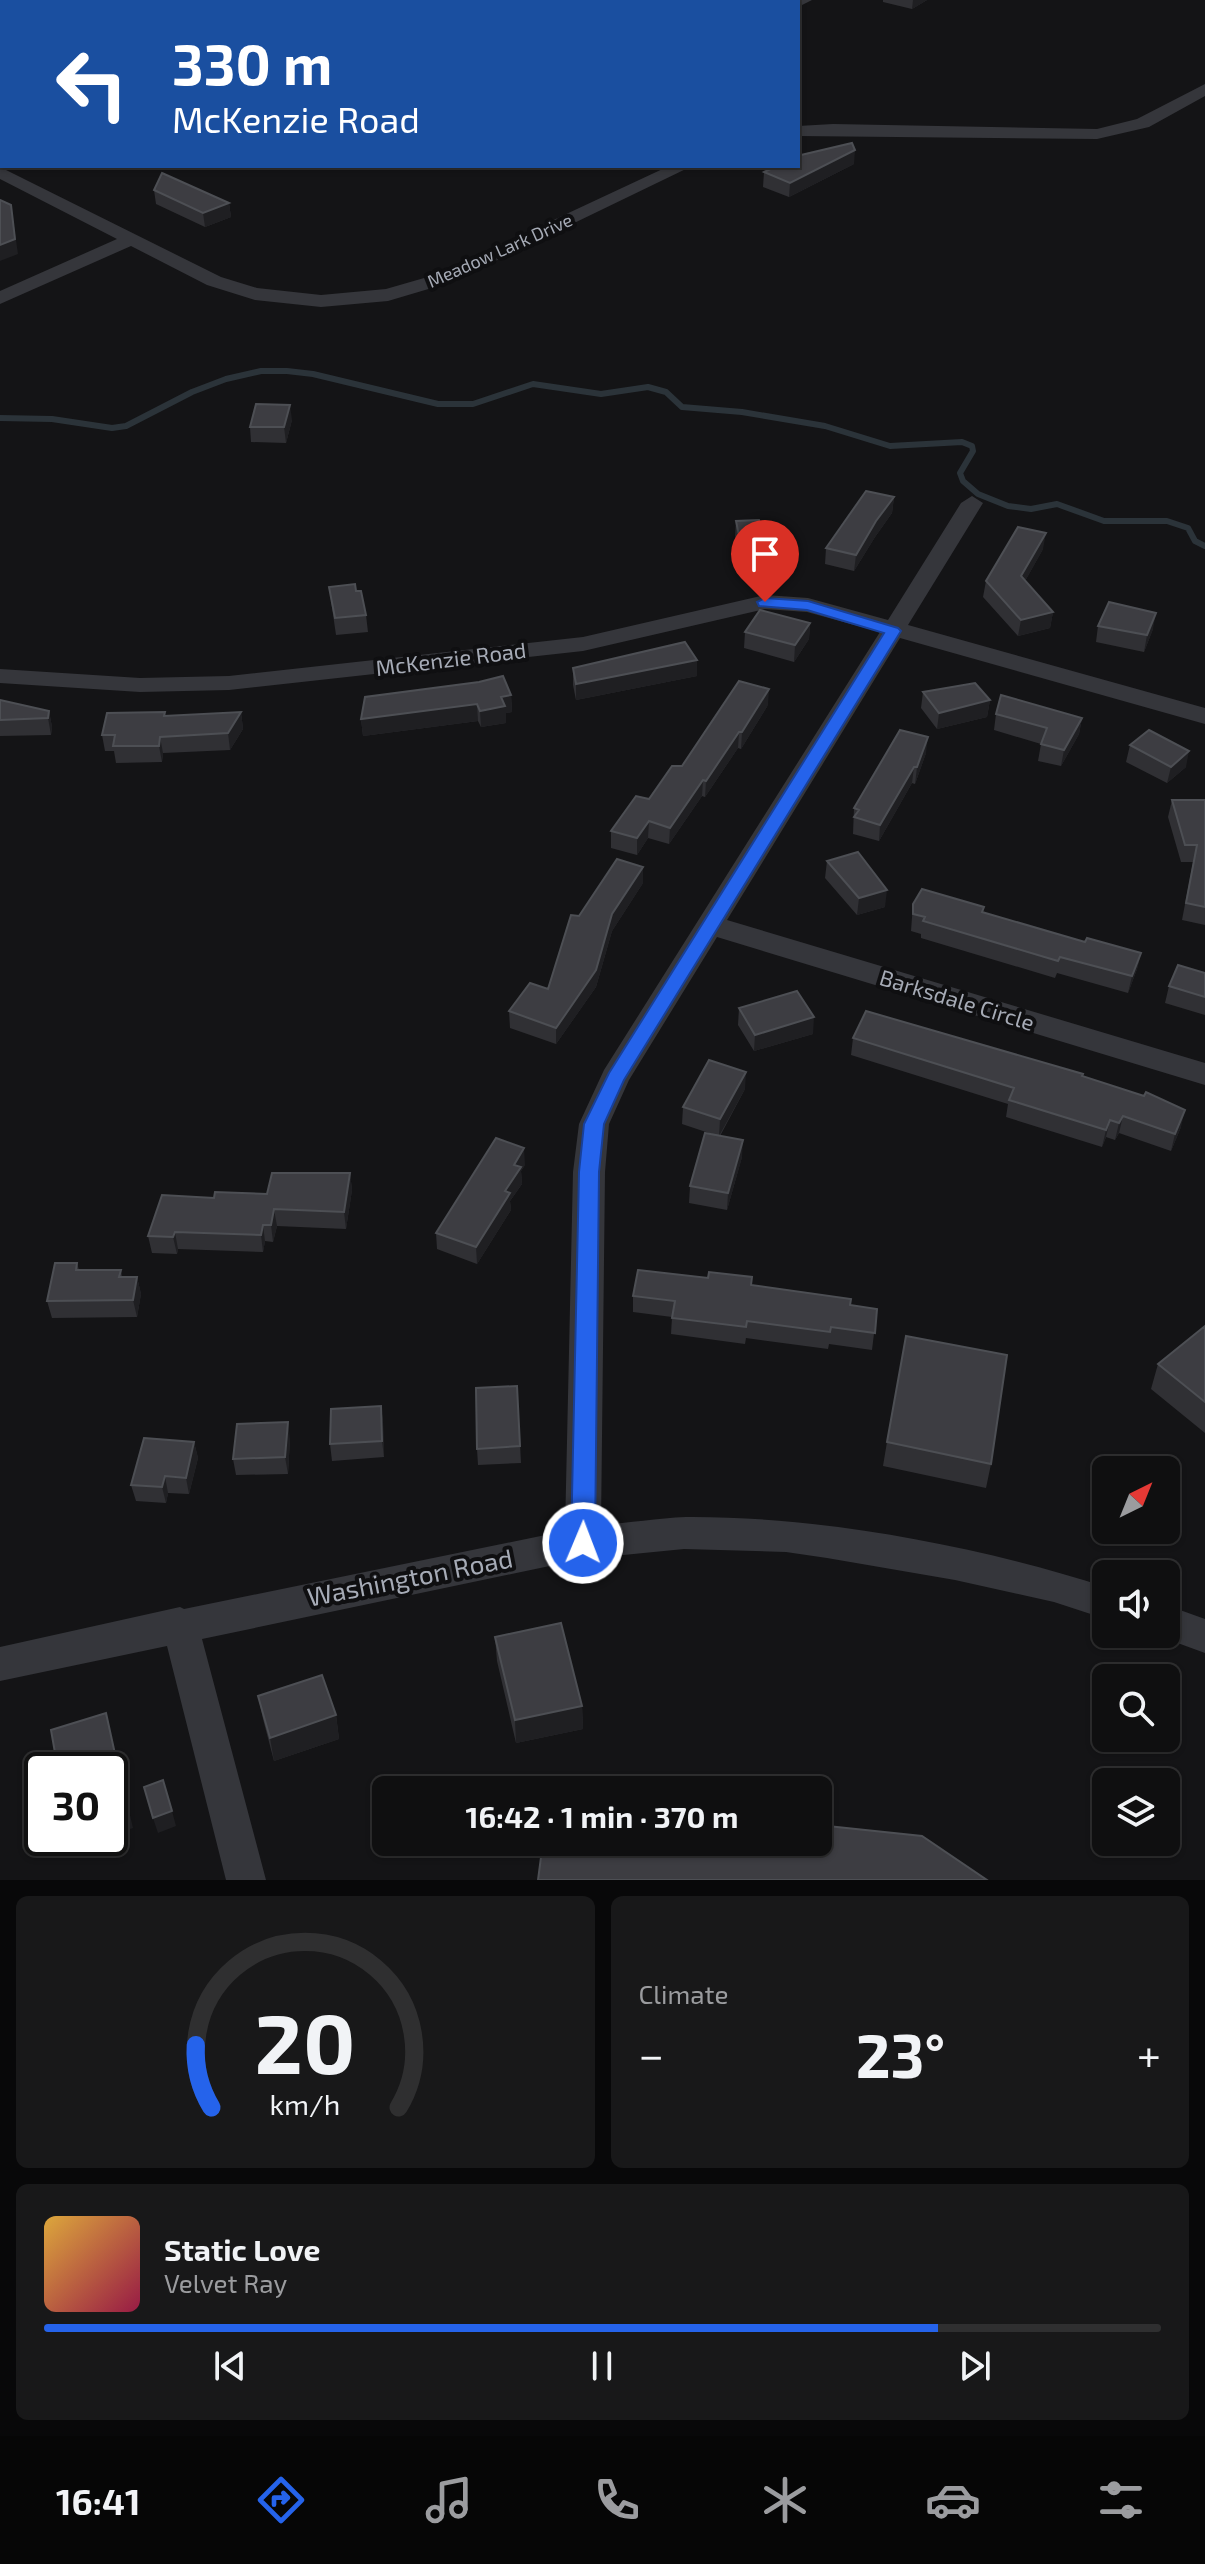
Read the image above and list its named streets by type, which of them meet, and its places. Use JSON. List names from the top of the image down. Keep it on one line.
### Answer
{"streets":{"street":["Meadow Lark Drive","McKenzie Road","Barksdale Circle","Washington Road"]},"north":"top right","page":{"turn":["330 m","McKenzie Road"],"limit":"30","trip":"16:42 · 1 min · 370 m","tile":"Climate","heat":["−","23°","+"],"song":["Static Love","Velvet Ray"],"tabs":"16:41","gauge":["20","km/h"]}}
